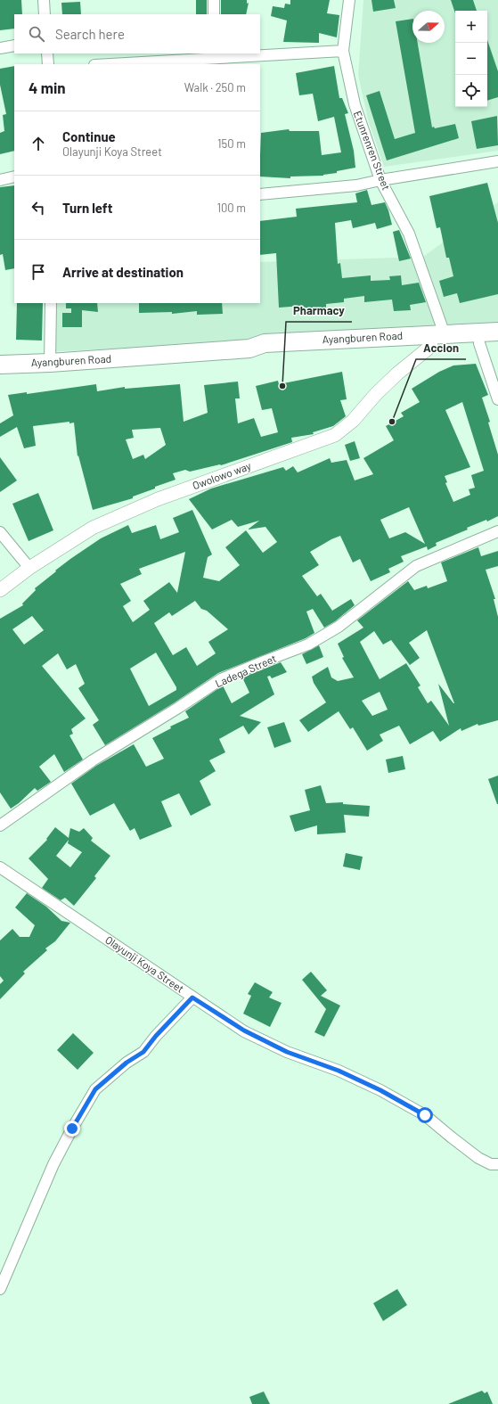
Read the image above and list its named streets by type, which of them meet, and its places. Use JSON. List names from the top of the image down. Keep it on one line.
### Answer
{"streets":{"main road":["Ayangburen Road"],"street":["Etunrenren Street","Owolowo way","Ladega Street","Olayunji Koya Street"]},"crossings":[["Etunrenren Street","Ayangburen Road"],["Ayangburen Road","Owolowo way"]],"places":["Pharmacy","Accion"],"north":"right","page":{"map_buttons":["+","−"],"search":"Search here","heading":["4 min","Walk · 250 m"],"list":[["Continue","Olayunji Koya Street","150 m"],["Turn left","100 m"],"Arrive at destination"]}}
